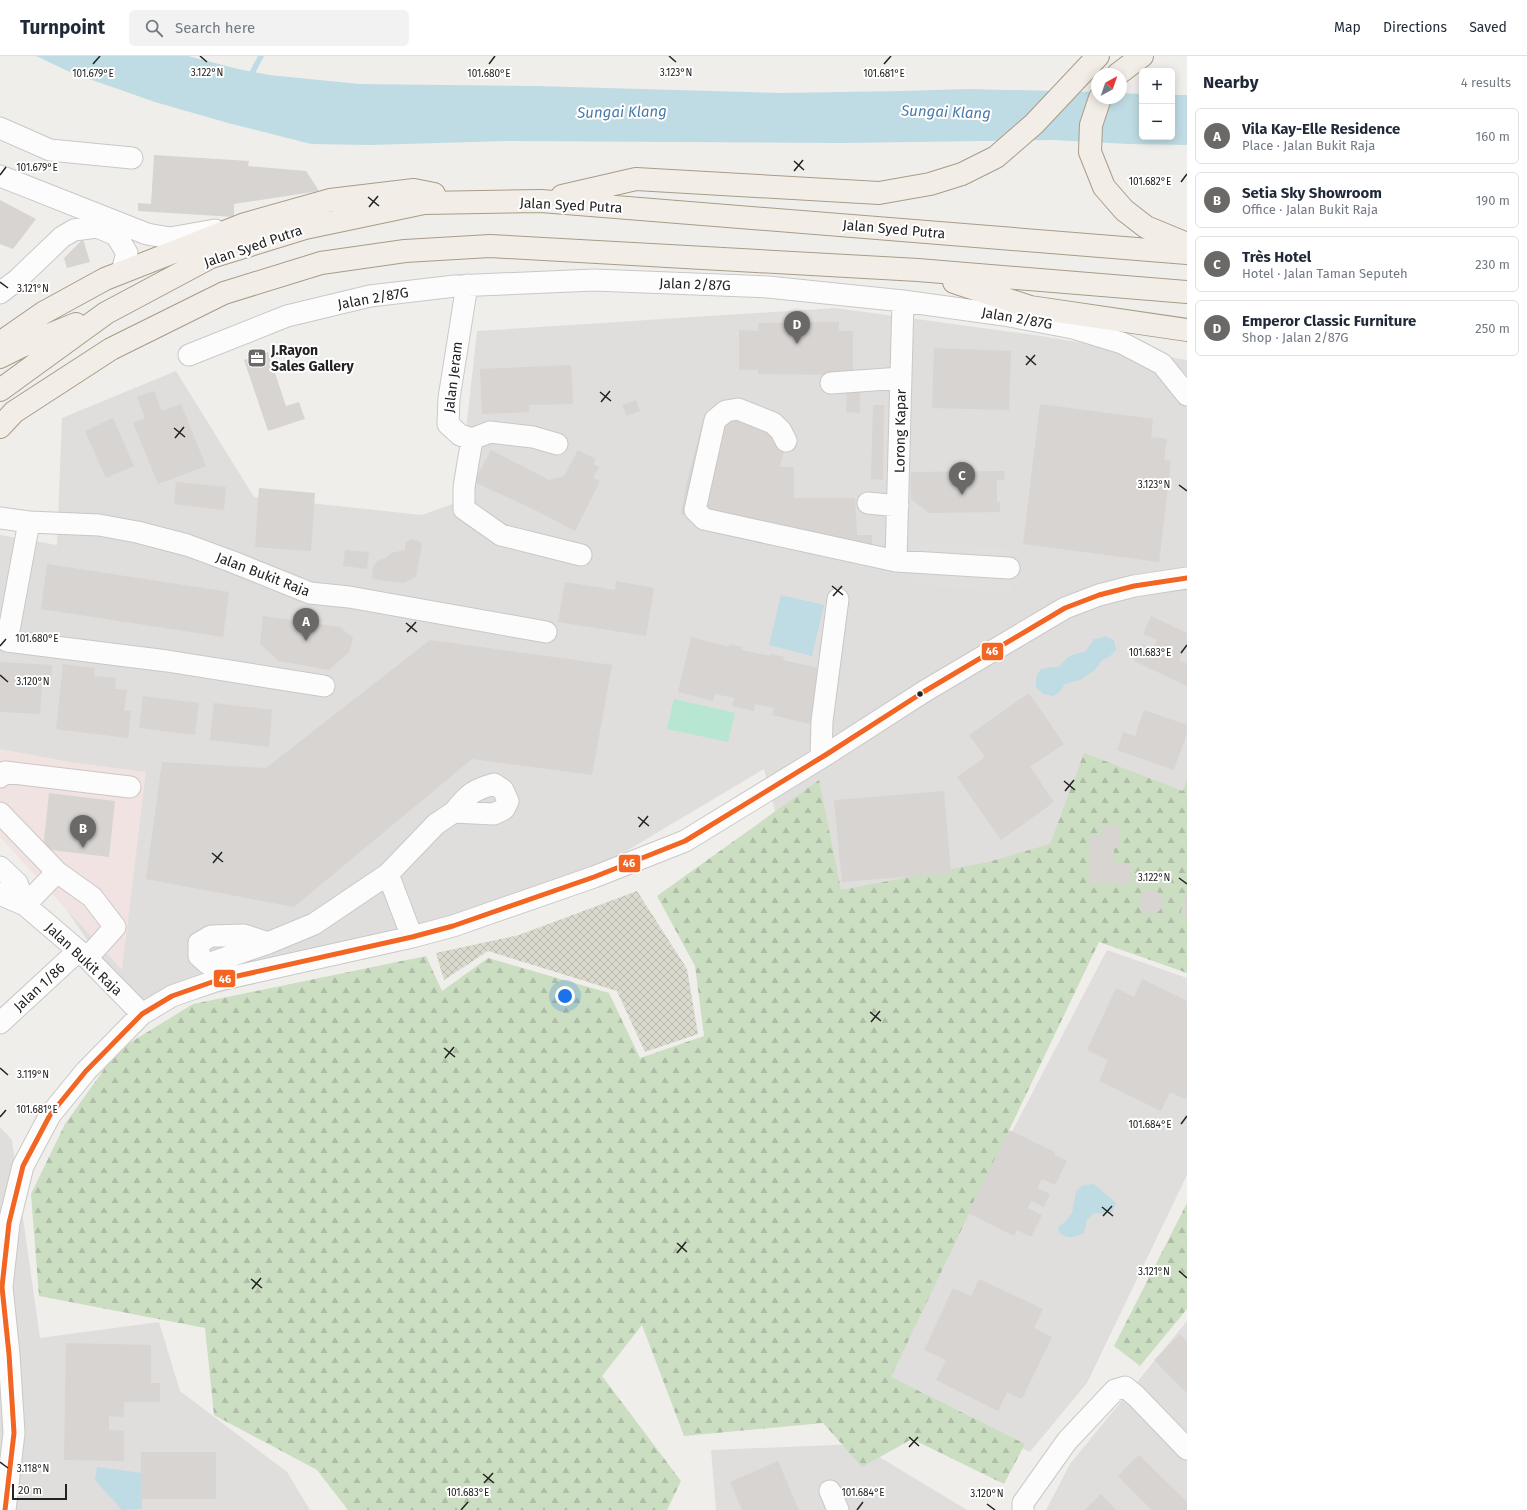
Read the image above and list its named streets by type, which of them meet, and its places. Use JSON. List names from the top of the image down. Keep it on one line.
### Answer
{"streets":{"main road":["Jalan Syed Putra"],"street":["Jalan 2/87G","Jalan Jeram","Lorong Kapar","Jalan Bukit Raja","Jalan 1/86"]},"crossings":[["Jalan 2/87G","Jalan Jeram"],["Jalan 2/87G","Lorong Kapar"],["Jalan Bukit Raja","Jalan 1/86"]],"water":["Sungai Klang"],"places":{"office":["J.Rayon Sales Gallery"]},"lines":["transit line 46"],"scale_bar":"20 m","north":"top right","page":{"header":"Turnpoint","search":"Search here","nav":["Map","Directions","Saved"],"heading":["Nearby","4 results"],"map_buttons":["+","−"],"list":[{"mark":"A","name":"Vila Kay-Elle Residence","note":"Place · Jalan Bukit Raja","value":"160 m"},{"mark":"B","name":"Setia Sky Showroom","note":"Office · Jalan Bukit Raja","value":"190 m"},{"mark":"C","name":"Très Hotel","note":"Hotel · Jalan Taman Seputeh","value":"230 m"},{"mark":"D","name":"Emperor Classic Furniture","note":"Shop · Jalan 2/87G","value":"250 m"}],"pins":["D","C","A","B"],"scale":"20 m"},"coordinates":["3.122°N","3.123°N","101.679°E","101.680°E","101.681°E","101.682°E","3.121°N","101.683°E","3.120°N","3.119°N","101.684°E","3.118°N"]}
